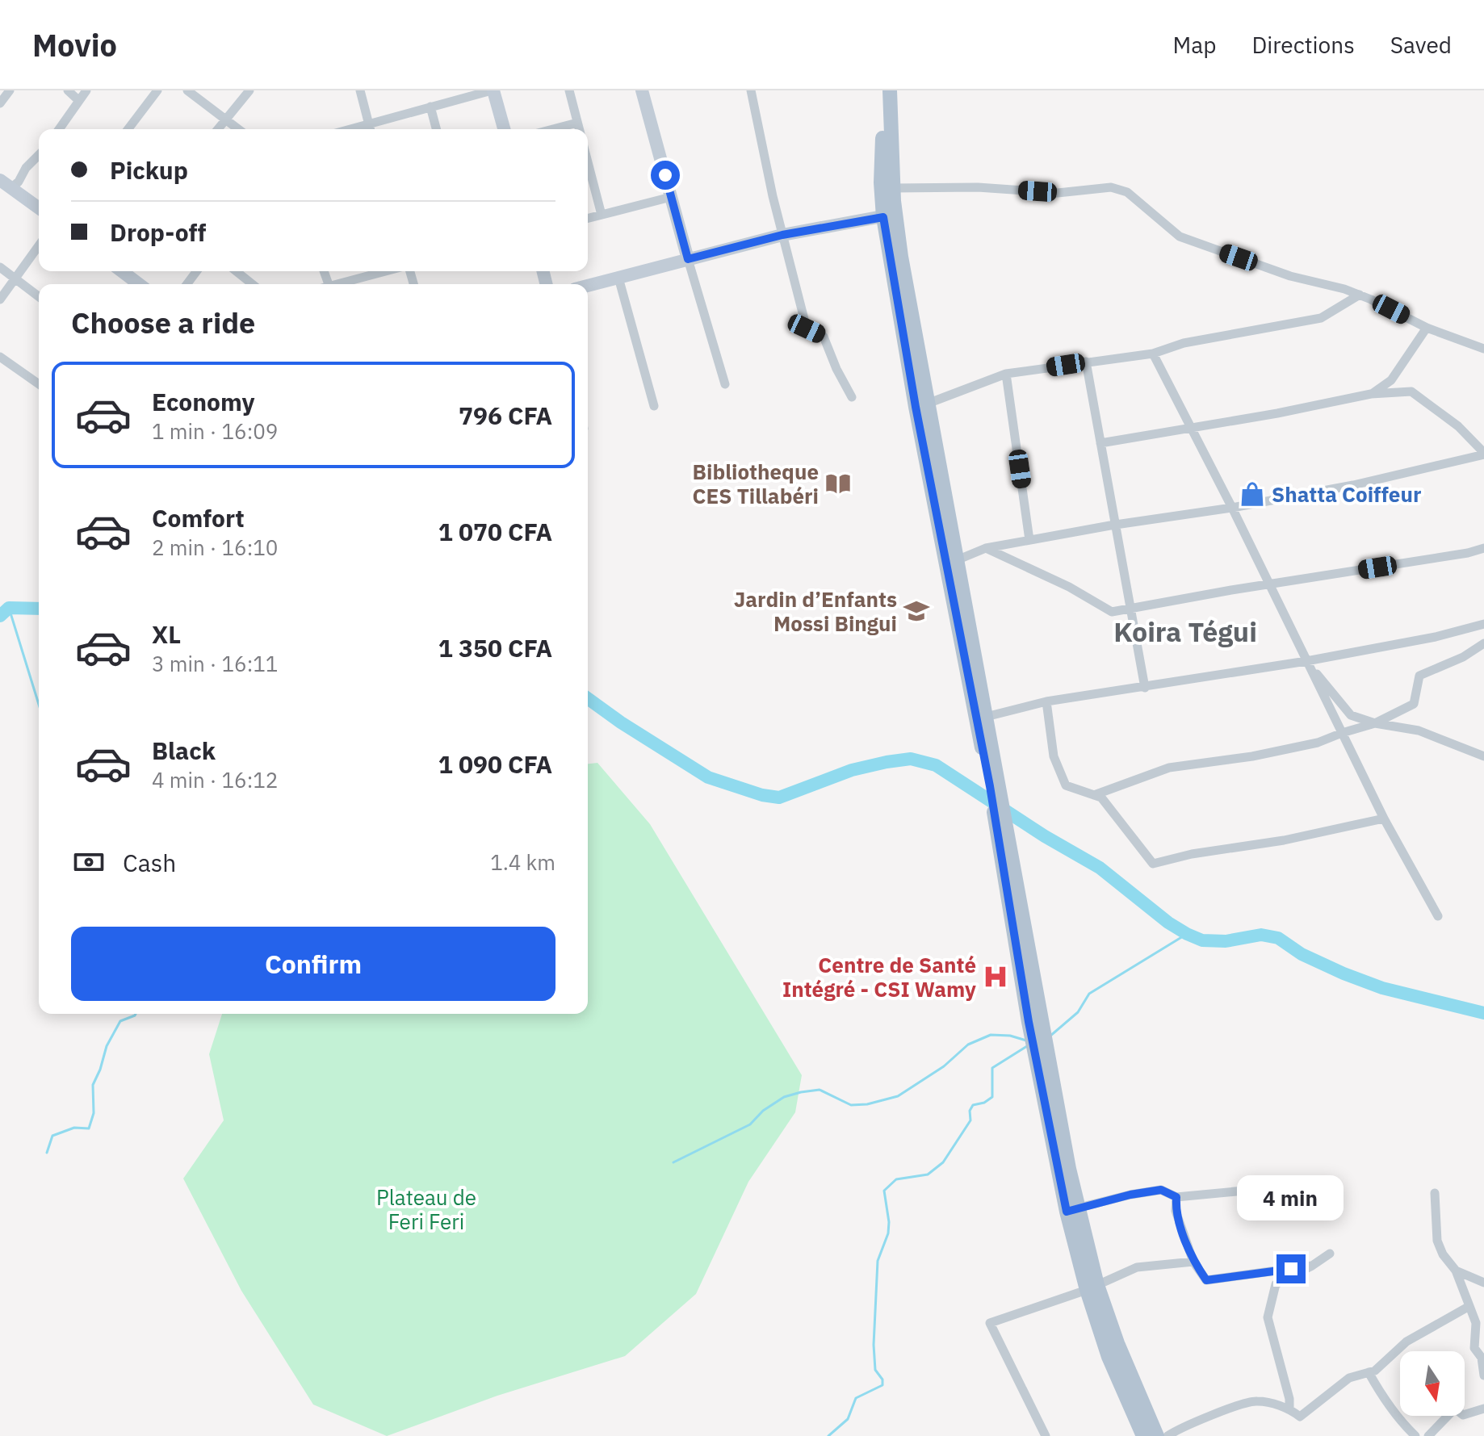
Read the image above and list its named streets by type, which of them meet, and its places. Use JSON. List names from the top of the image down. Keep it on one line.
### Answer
{"districts":["Koira Tégui"],"parks":["Plateau de Feri Feri"],"places":{"library":["Bibliotheque CES Tillabéri"],"shop":["Shatta Coiffeur"],"school or university":["Jardin d’Enfants Mossi Bingui"],"hospital":["Centre de Santé Intégré - CSI Wamy"]},"north":"bottom","page":{"header":"Movio","nav":["Map","Directions","Saved"],"banner":["Pickup","Drop-off"],"heading":"Choose a ride","list":[{"name":"Economy","note":"1 min · 16:09","value":"796 CFA"},{"name":"Comfort","note":"2 min · 16:10","value":"1 070 CFA"},{"name":"XL","note":"3 min · 16:11","value":"1 350 CFA"},{"name":"Black","note":"4 min · 16:12","value":"1 090 CFA"}],"pay":["Cash","1.4 km"],"buttons":"Confirm","bubble":"4 min"}}
